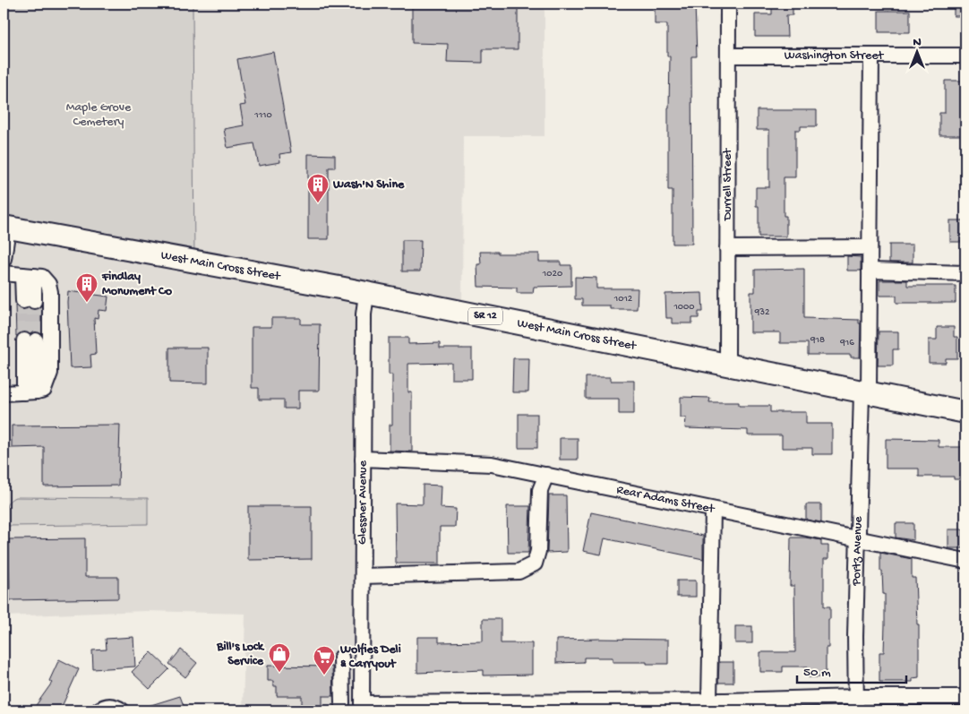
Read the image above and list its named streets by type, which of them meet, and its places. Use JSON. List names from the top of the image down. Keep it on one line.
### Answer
{"streets":{"highway":["West Main Cross Street","SR 12"],"street":["Washington Street","Durrell Street","Rear Adams Street","Glessner Avenue","Portz Avenue"]},"crossings":[["Washington Street","Durrell Street"],["Washington Street","Portz Avenue"],["Durrell Street","West Main Cross Street"],["West Main Cross Street","Glessner Avenue"],["West Main Cross Street","Portz Avenue"],["Rear Adams Street","Glessner Avenue"],["Rear Adams Street","Portz Avenue"]],"parks":["Maple Grove Cemetery"],"places":{"building":["Wash'N Shine","Findlay Monument Co"],"shop":["Bill's Lock Service"],"supermarket":["Wolfies Deli & Carryout"]},"house_numbers":["1110","1020","1012","1000","932","918","916"],"scale_bar":"50 m","north":"top"}
